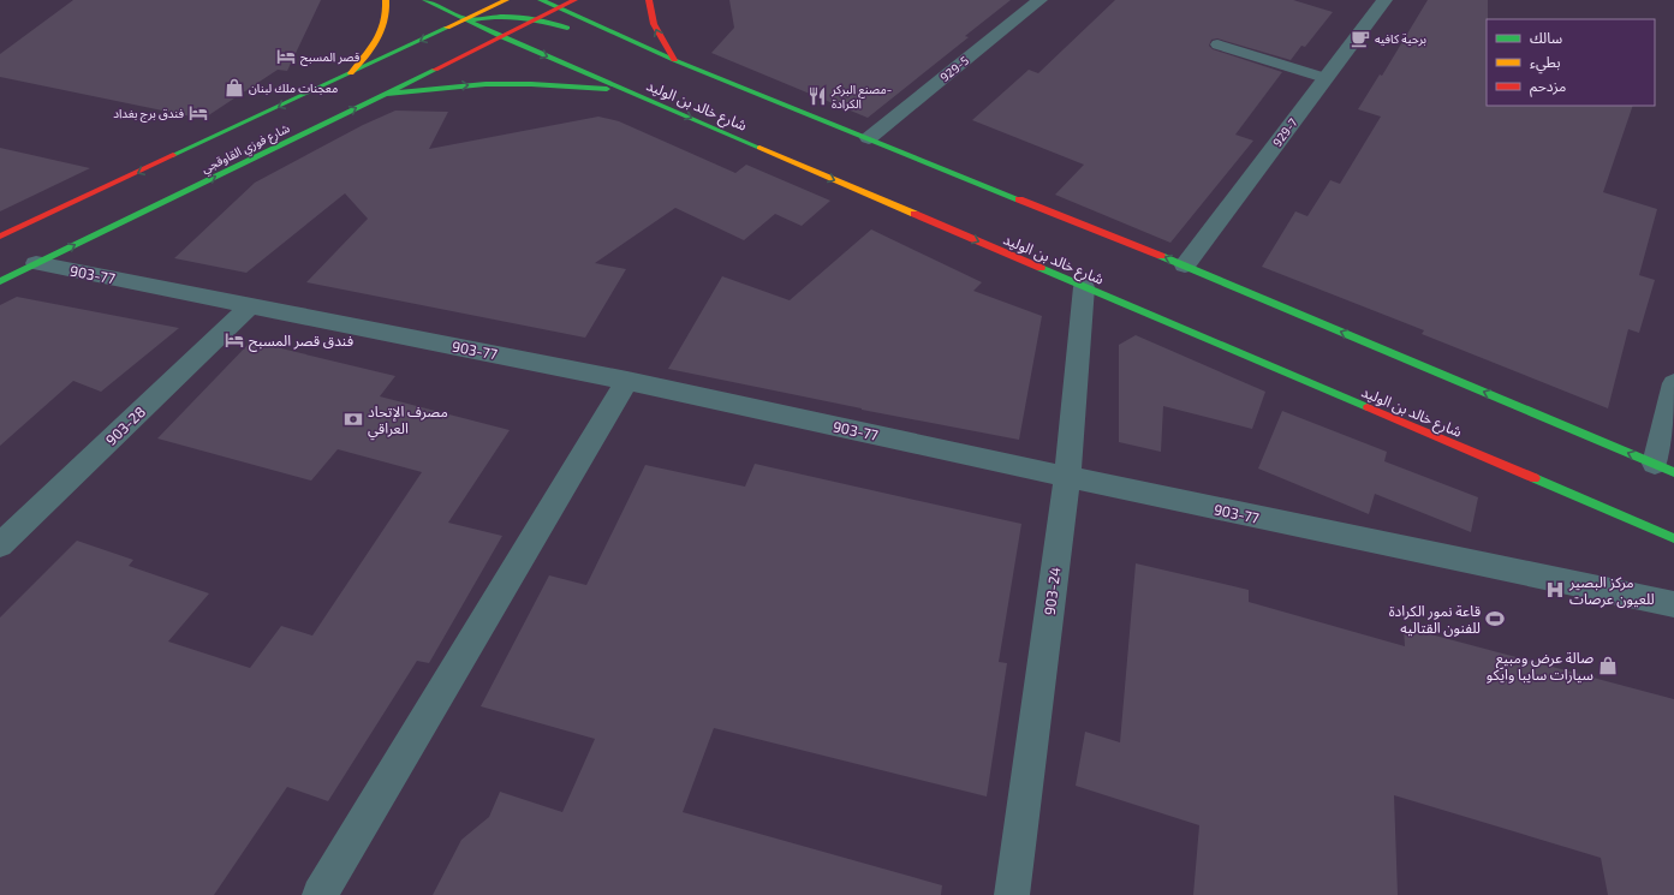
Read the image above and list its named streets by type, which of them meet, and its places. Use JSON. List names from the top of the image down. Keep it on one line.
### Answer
{"streets":{"main road":["شارع خالد بن الوليد","شارع فوزي القاوقجي"],"street":["929-5","929-7","903-77","903-28","903-24"]},"crossings":[["شارع خالد بن الوليد","شارع فوزي القاوقجي"],["شارع خالد بن الوليد","903-24"],["شارع فوزي القاوقجي","903-77"],["903-77","903-28"],["903-77","903-24"]],"places":{"cafe":["برحية كافيه"],"hotel":["قصر المسبح","فندق برج بغداد","فندق قصر المسبح"],"shop":["معجنات ملك لبنان","صالة عرض ومبيع سيارات سايبا وايكو"],"restaurant":["مصنع البركر- الكرادة"],"bank":["مصرف الإتحاد العراقي"],"hospital":["مركز البصير للعيون عرصات"],"sports":["قاعة نمور الكرادة للفنون القتاليه"]},"legend":["سالك","بطيء","مزدحم"]}
